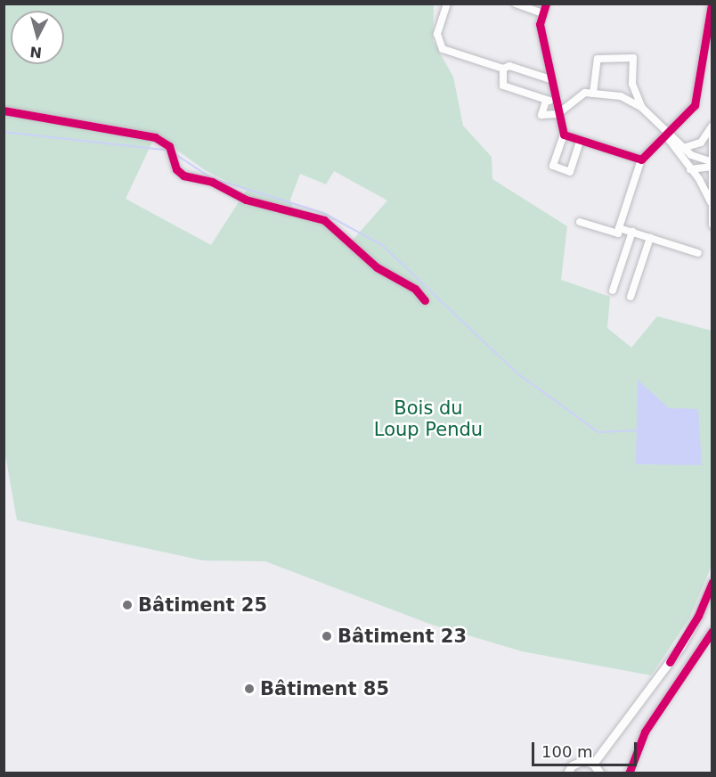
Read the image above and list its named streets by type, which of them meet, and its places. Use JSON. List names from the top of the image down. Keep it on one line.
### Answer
{"parks":["Bois du Loup Pendu"],"places":["Bâtiment 25","Bâtiment 23","Bâtiment 85"],"scale_bar":"100 m","north":"bottom"}
